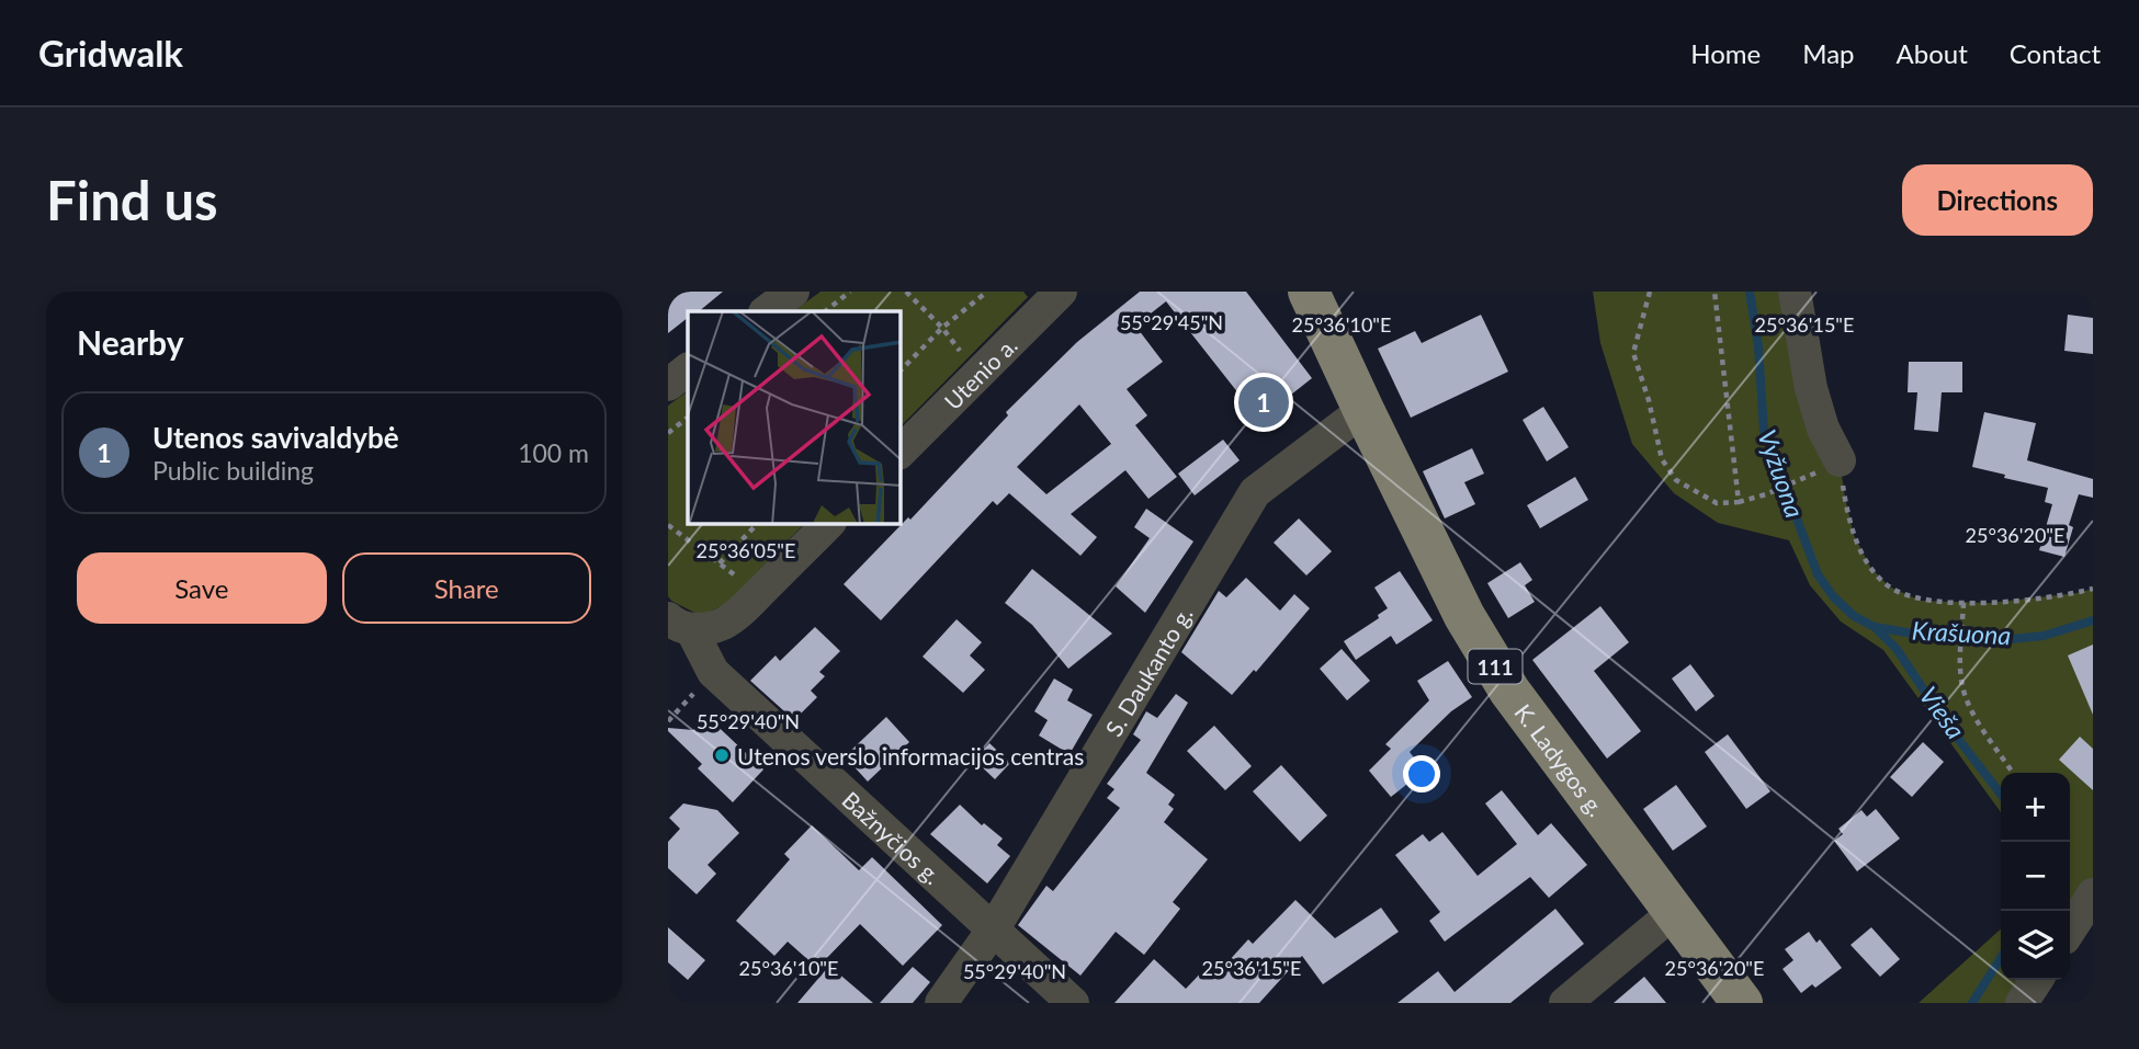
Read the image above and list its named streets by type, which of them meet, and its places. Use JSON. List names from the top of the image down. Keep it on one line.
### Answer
{"streets":{"main road":["111","K. Ladygos g."],"street":["Utenio a.","S. Daukanto g.","Bažnyčios g."]},"crossings":[["S. Daukanto g.","K. Ladygos g."],["S. Daukanto g.","Bažnyčios g."]],"water":["Vyžuona","Krašuona","Vieša"],"places":["Utenos verslo informacijos centras"],"page":{"header":"Gridwalk","nav":["Home","Map","About","Contact"],"buttons":["Directions",["Save","Share"]],"title":"Find us","heading":"Nearby","pins":"1","list":[{"mark":"1","name":"Utenos savivaldybė","note":"Public building","value":"100 m"}],"map_buttons":["+","−"]},"coordinates":["55°29'45\"N","25°36'10\"E","25°36'15\"E","25°36'20\"E","25°36'05\"E","55°29'40\"N"]}
